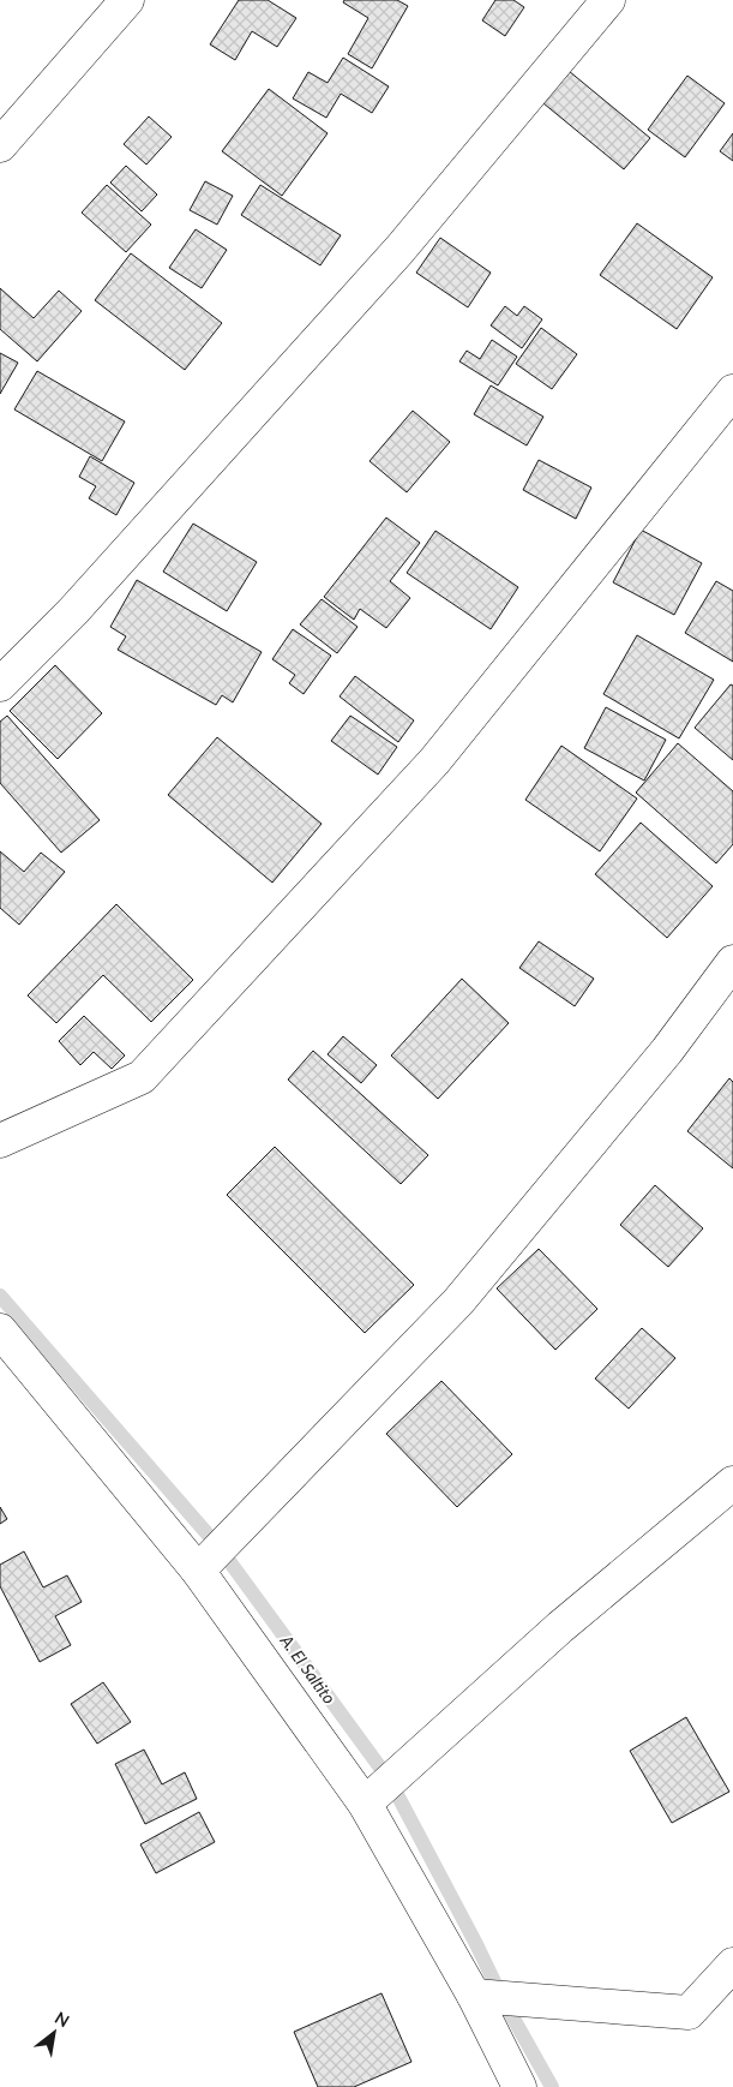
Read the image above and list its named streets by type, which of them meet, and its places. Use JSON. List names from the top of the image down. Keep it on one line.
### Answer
{"water":["A. El Saltito"],"north":"top right"}
